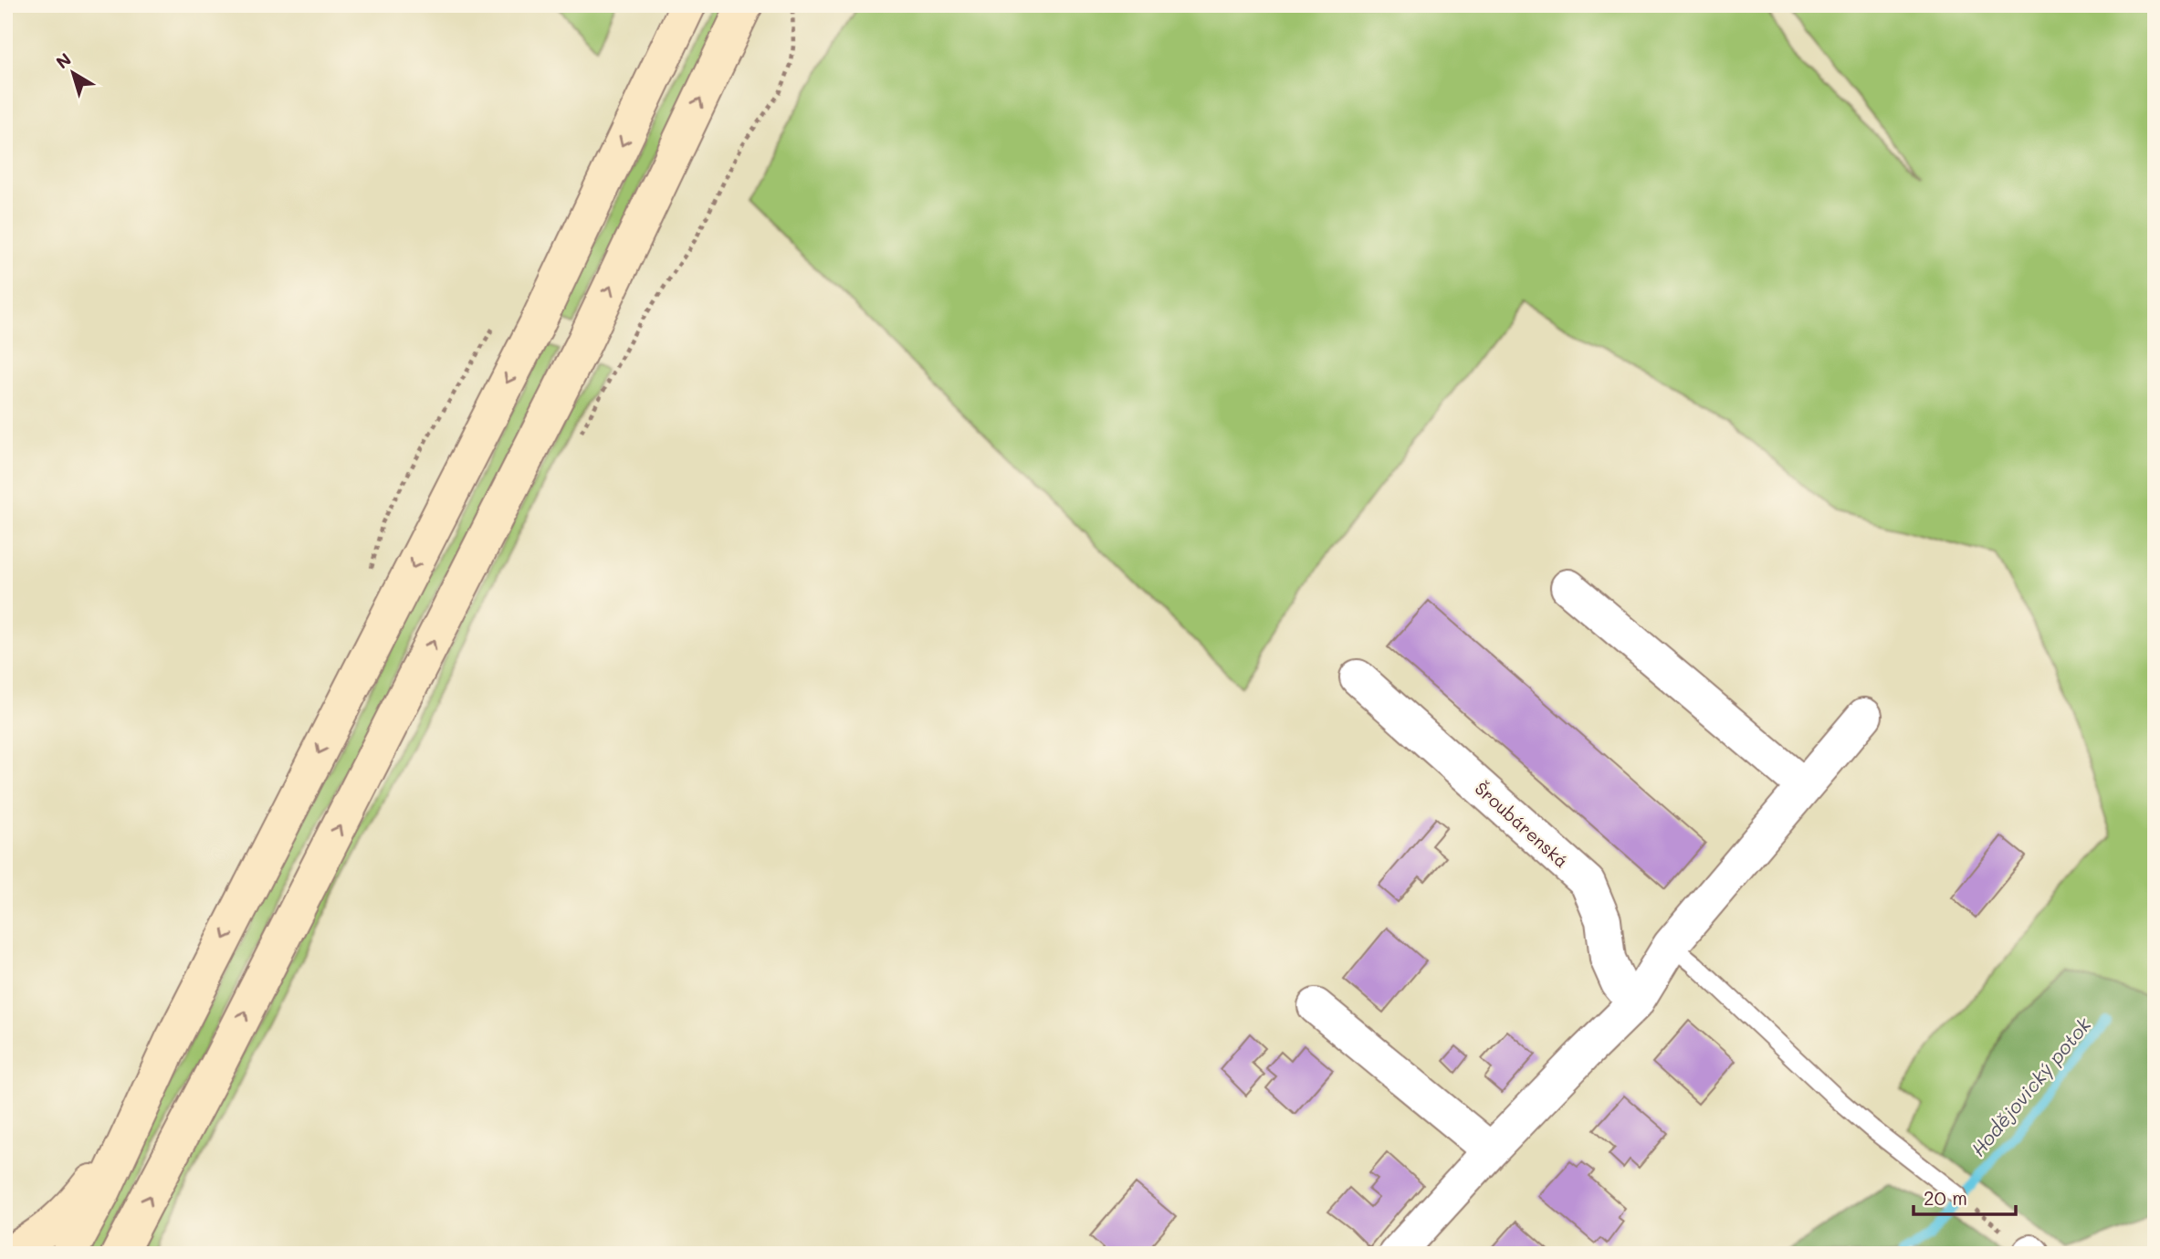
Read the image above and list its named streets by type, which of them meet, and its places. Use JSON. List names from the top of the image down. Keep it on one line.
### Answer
{"streets":{"street":["Šroubárenská"]},"water":["Hodějovický potok"],"scale_bar":"20 m","north":"top left"}
